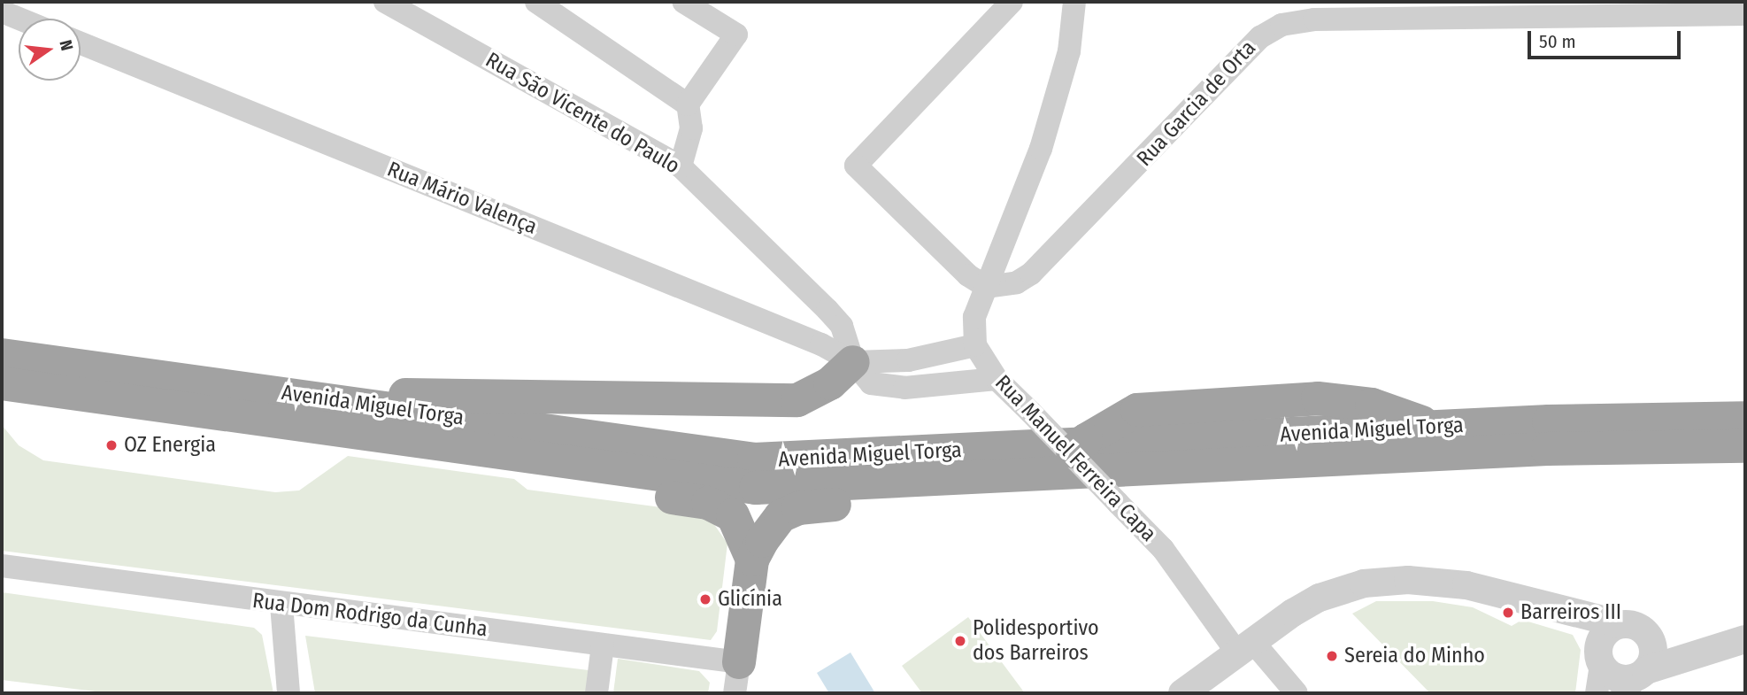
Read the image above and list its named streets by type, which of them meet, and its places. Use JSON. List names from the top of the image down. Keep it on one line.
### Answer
{"streets":{"highway":["Avenida Miguel Torga"],"street":["Rua Garcia de Orta","Rua São Vicente do Paulo","Rua Mário Valença","Rua Manuel Ferreira Capa","Rua Dom Rodrigo da Cunha"]},"crossings":[["Rua São Vicente do Paulo","Rua Mário Valença"]],"places":["OZ Energia","Glicínia","Barreiros III","Polidesportivo dos Barreiros","Sereia do Minho"],"scale_bar":"50 m","north":"right"}
